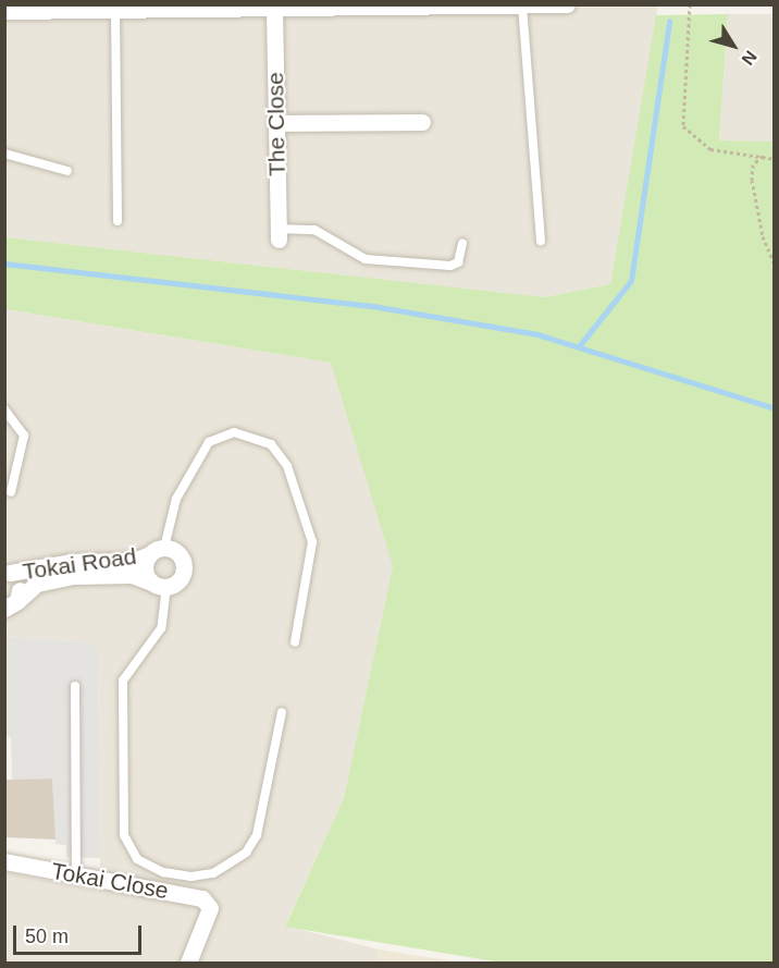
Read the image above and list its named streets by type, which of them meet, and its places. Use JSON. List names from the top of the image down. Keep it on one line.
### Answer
{"streets":{"street":["The Close","Tokai Road","Tokai Close"]},"scale_bar":"50 m","north":"bottom right"}
